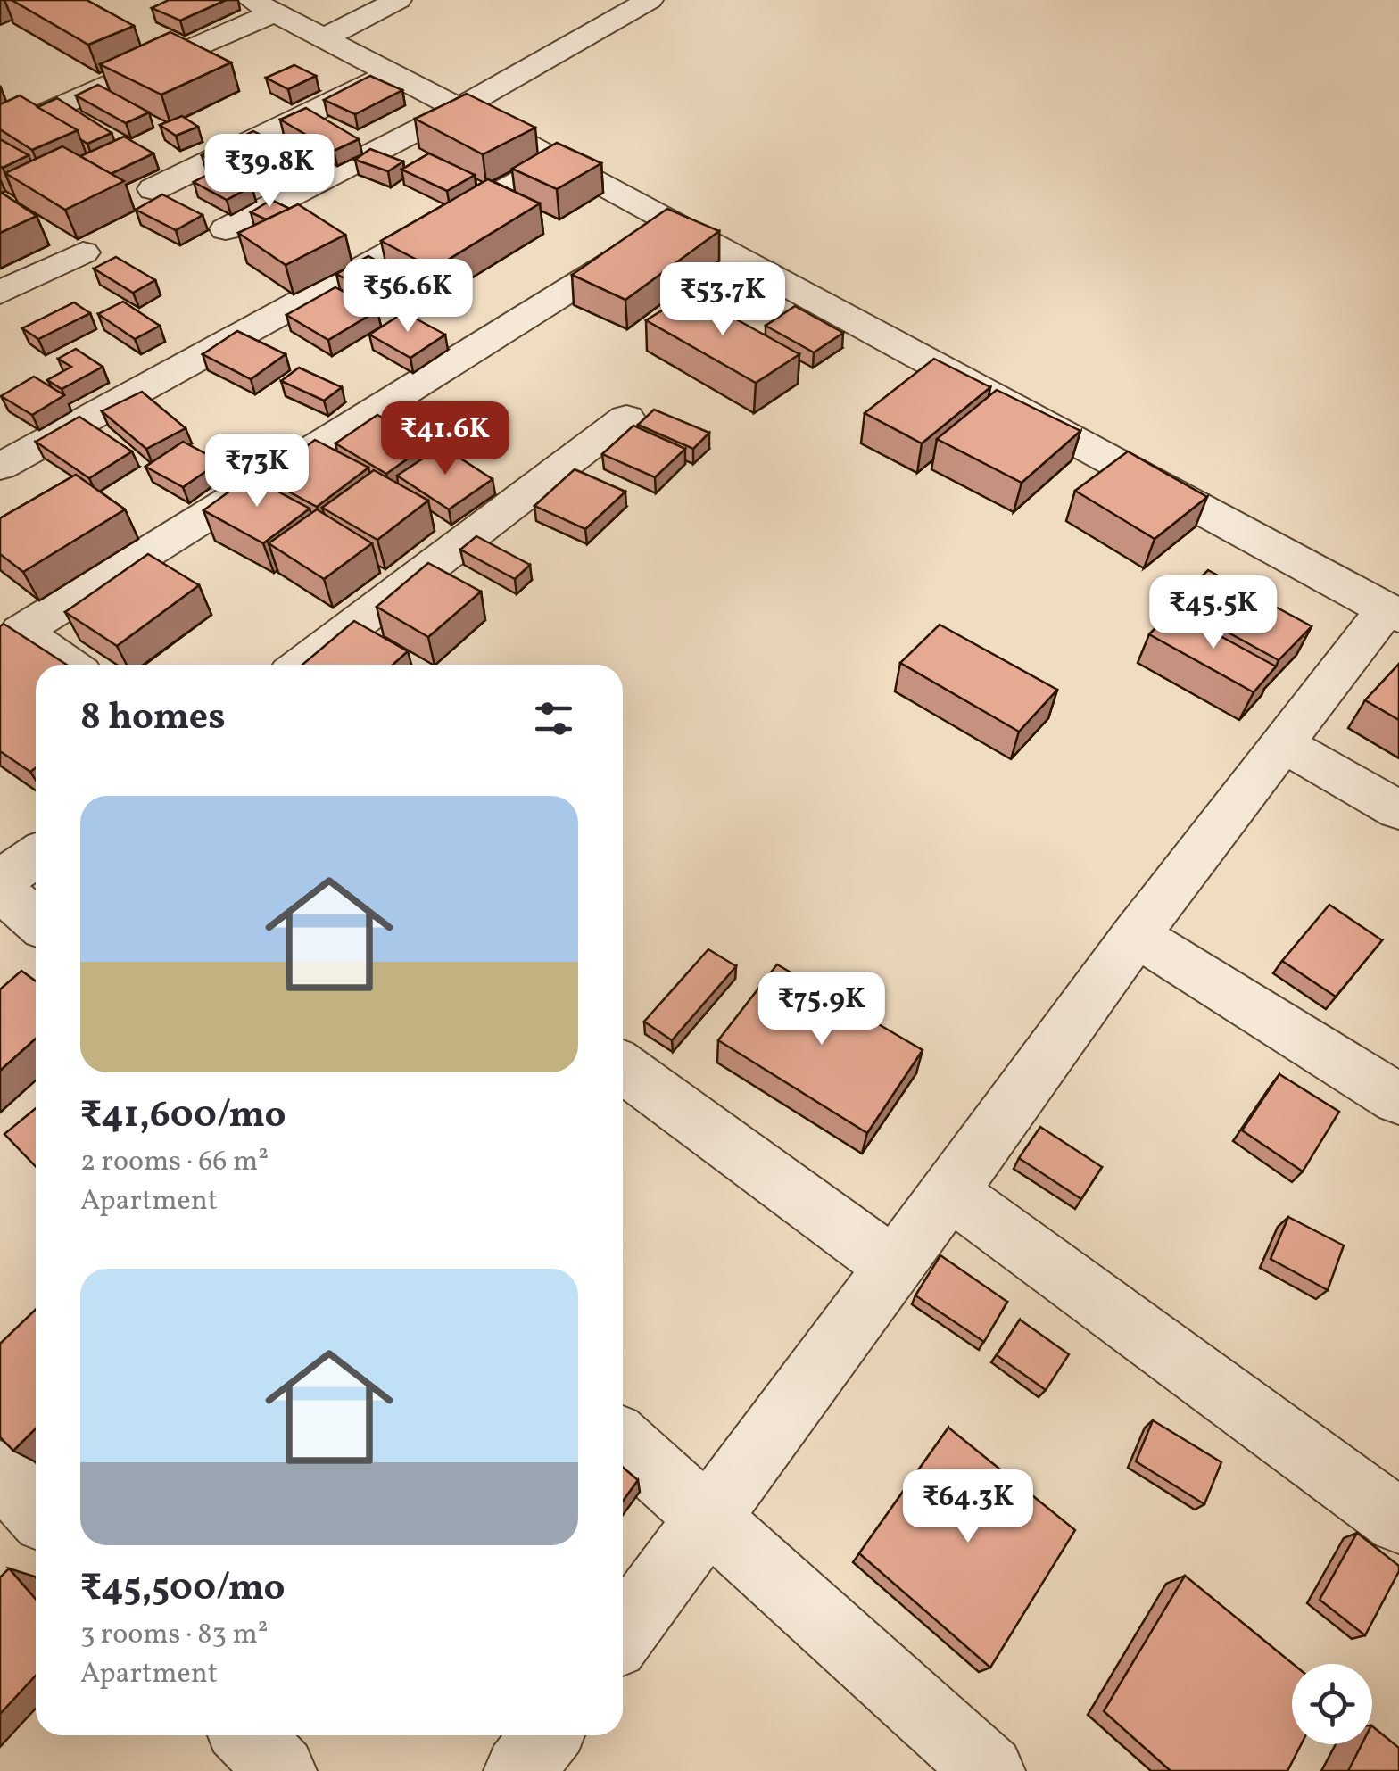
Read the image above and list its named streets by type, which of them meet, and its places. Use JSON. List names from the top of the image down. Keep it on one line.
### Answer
{"page":{"price":["₹39.8K","₹56.6K","₹53.7K","₹41.6K","₹73K","₹45.5K","₹75.9K","₹64.3K"],"heading":"8 homes","list":[{"name":"₹41,600/mo","note":"2 rooms · 66 m² · Apartment"},{"name":"₹45,500/mo","note":"3 rooms · 83 m² · Apartment"}]}}
